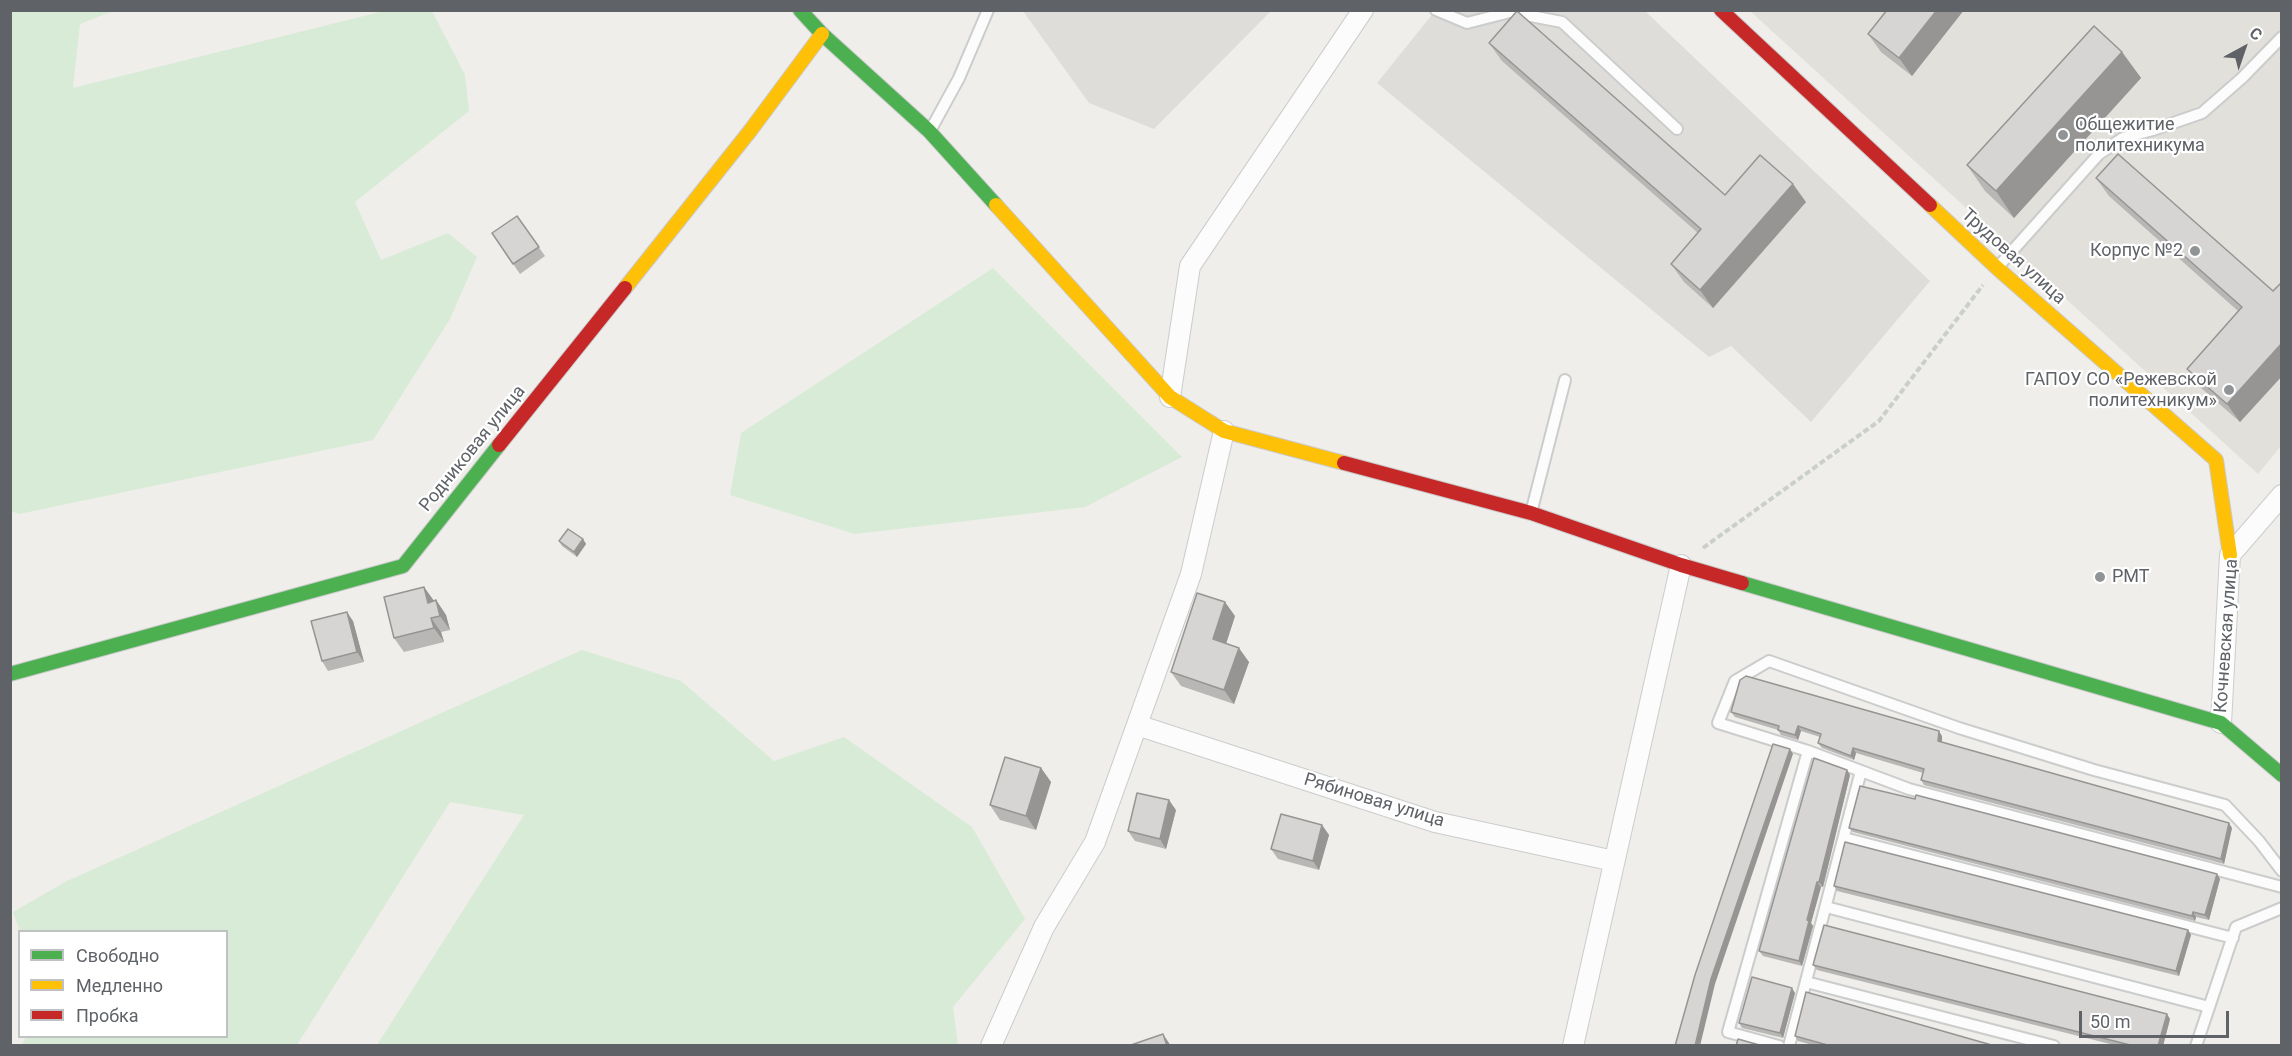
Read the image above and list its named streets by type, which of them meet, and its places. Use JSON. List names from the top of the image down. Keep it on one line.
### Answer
{"streets":{"street":["Трудовая улица","Родниковая улица","Кочневская улица","Рябиновая улица"]},"crossings":[["Трудовая улица","Кочневская улица"]],"places":["Общежитие политехникума","Корпус №2","ГАПОУ СО «Режевской политехникум»","РМТ"],"legend":["Свободно","Медленно","Пробка"],"scale_bar":"50 m","north":"top right"}
